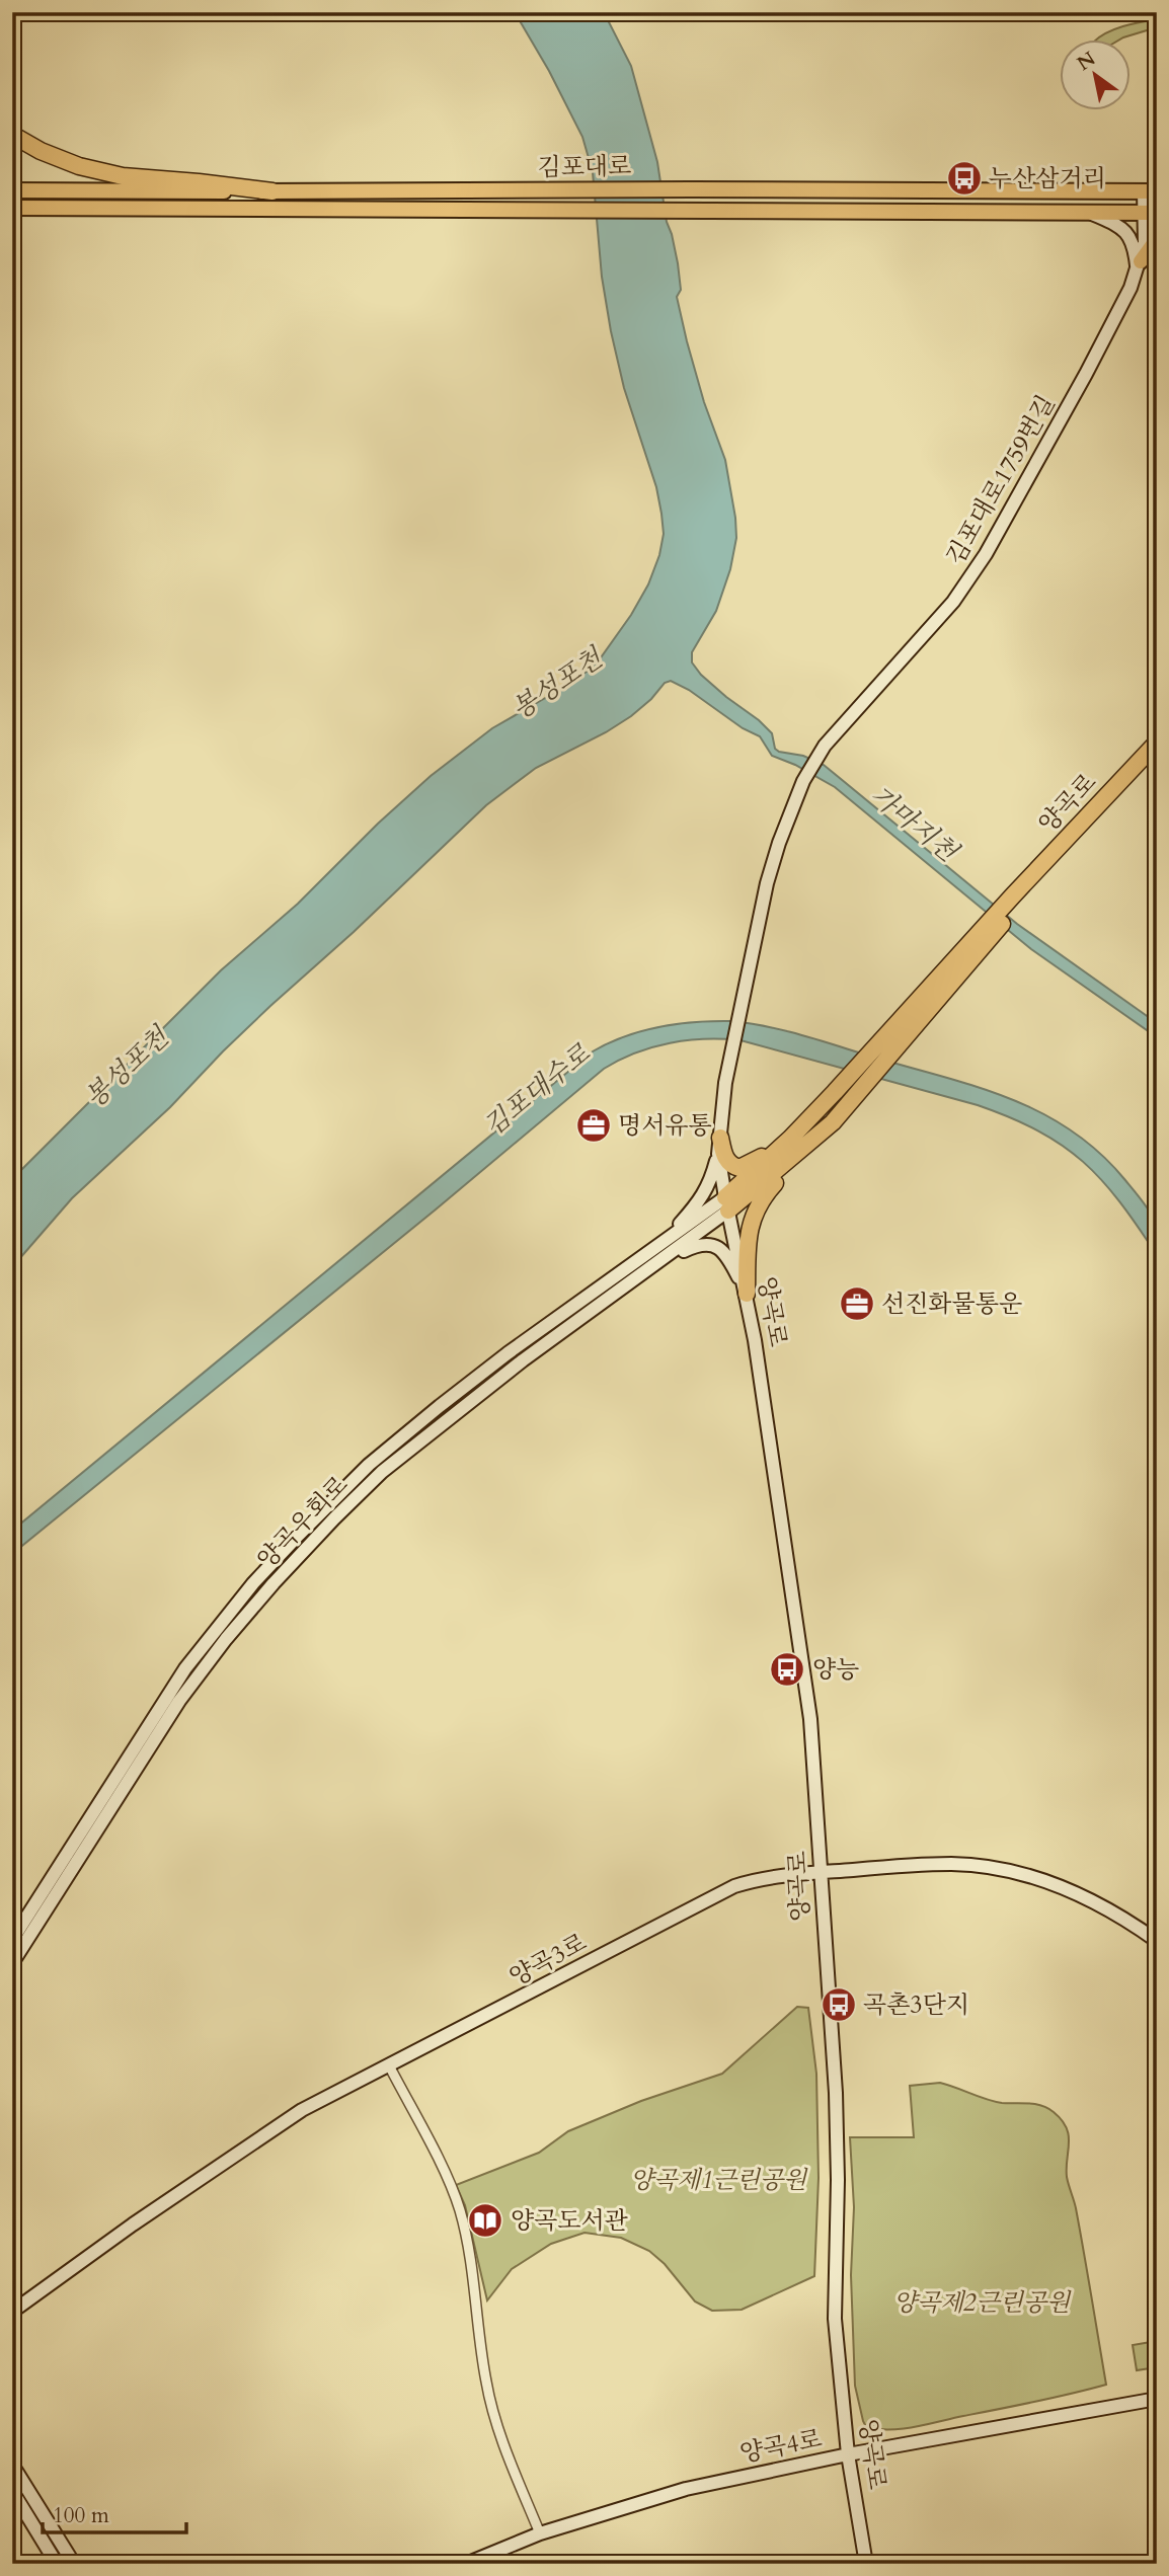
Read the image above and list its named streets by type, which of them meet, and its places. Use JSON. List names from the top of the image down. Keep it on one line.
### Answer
{"streets":{"highway":["양곡로"],"main road":["김포대로"],"street":["김포대로1759번길","양곡우회로","양곡3로","양곡4로"]},"crossings":[["김포대로","김포대로1759번길"],["양곡로","양곡우회로"],["양곡로","양곡3로"],["양곡로","양곡4로"]],"water":["봉성포천","가마지천","김포대수로"],"parks":["양곡제1근린공원","양곡제2근린공원"],"places":{"bus stop":["누산삼거리","양능","곡촌3단지"],"office":["명서유통","선진화물통운"],"library":["양곡도서관"]},"scale_bar":"100 m","north":"top left"}
